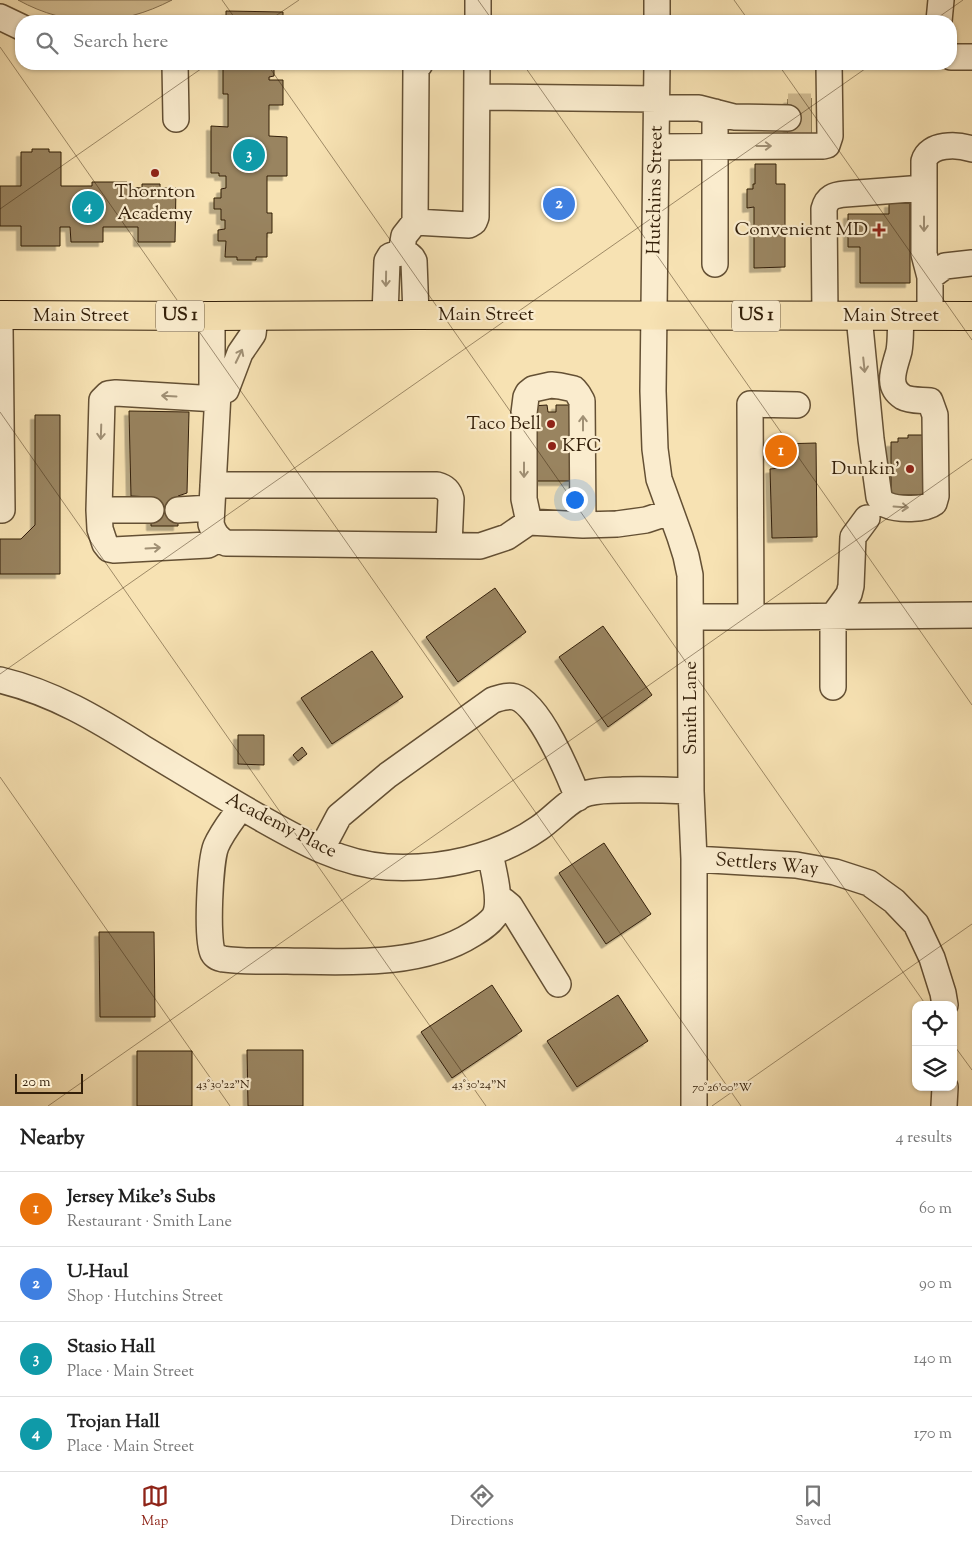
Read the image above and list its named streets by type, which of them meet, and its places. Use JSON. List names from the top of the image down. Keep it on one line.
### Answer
{"streets":{"main road":["Main Street","US 1"],"street":["Hutchins Street","Smith Lane","Academy Place","Settlers Way"]},"crossings":[["Hutchins Street","Main Street"],["Hutchins Street","Smith Lane"],["Main Street","Smith Lane"],["Smith Lane","Academy Place"],["Smith Lane","Settlers Way"]],"places":{"other":["Thornton Academy","Taco Bell","KFC","Dunkin'"],"health":["Convenient MD"]},"scale_bar":"20 m","page":{"search":"Search here","pins":["3","2","4","1"],"scale":"20 m","heading":["Nearby","4 results"],"list":[{"mark":"1","name":"Jersey Mike's Subs","note":"Restaurant · Smith Lane","value":"60 m"},{"mark":"2","name":"U-Haul","note":"Shop · Hutchins Street","value":"90 m"},{"mark":"3","name":"Stasio Hall","note":"Place · Main Street","value":"140 m"},{"mark":"4","name":"Trojan Hall","note":"Place · Main Street","value":"170 m"}],"nav":["Map","Directions","Saved"]},"coordinates":["43°30'22\"N","43°30'24\"N","70°26'00\"W"]}
